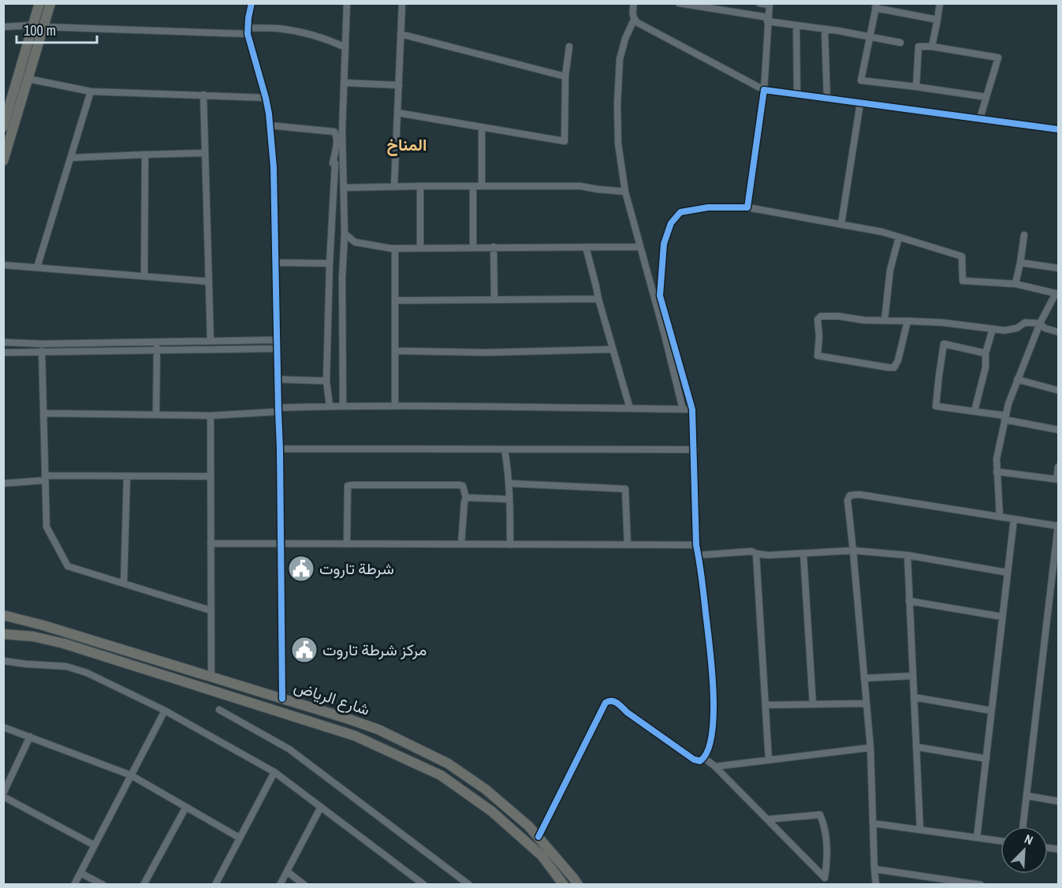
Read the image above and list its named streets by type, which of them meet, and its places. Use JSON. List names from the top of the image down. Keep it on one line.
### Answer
{"streets":{"main road":["شارع الرياض"]},"districts":["المناخ"],"places":{"public building":["شرطة تاروت","مركز شرطة تاروت"]},"scale_bar":"100 m","north":"top right"}
